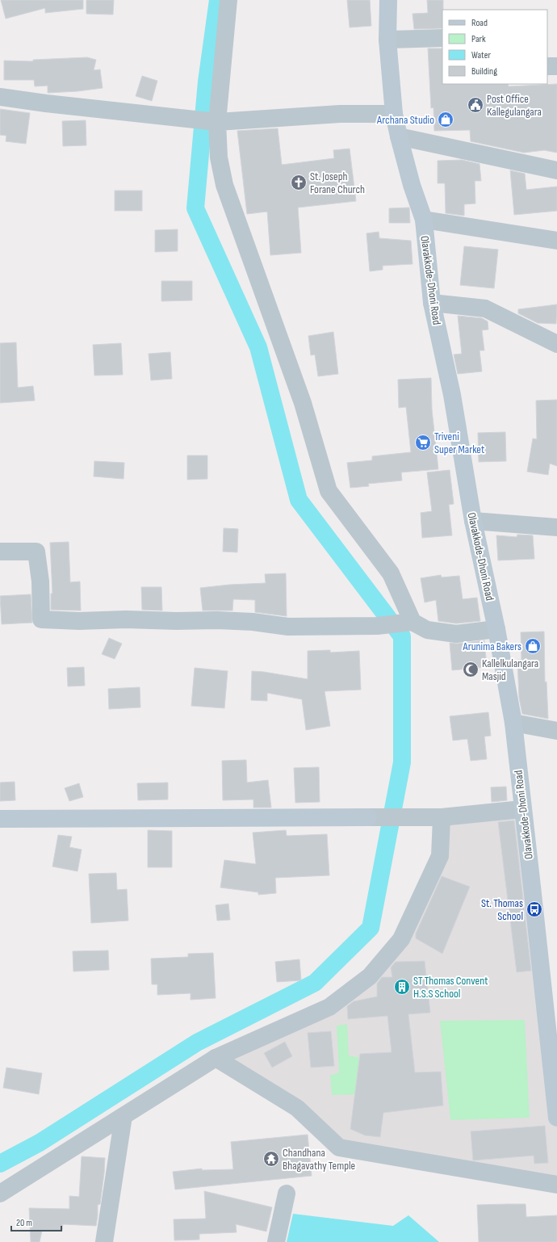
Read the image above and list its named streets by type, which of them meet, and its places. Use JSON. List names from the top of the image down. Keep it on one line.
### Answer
{"streets":{"main road":["Olavakkode-Dhoni Road"]},"places":{"public building":["Post Office Kallegulangara"],"shop":["Archana Studio","Arunima Bakers"],"church":["St. Joseph Forane Church"],"supermarket":["Triveni Super Market"],"mosque":["Kallelkulangara Masjid"],"bus stop":["St. Thomas School"],"building":["ST Thomas Convent H.S.S School"],"temple":["Chandhana Bhagavathy Temple"]},"legend":["Road","Park","Water","Building"],"scale_bar":"20 m"}
